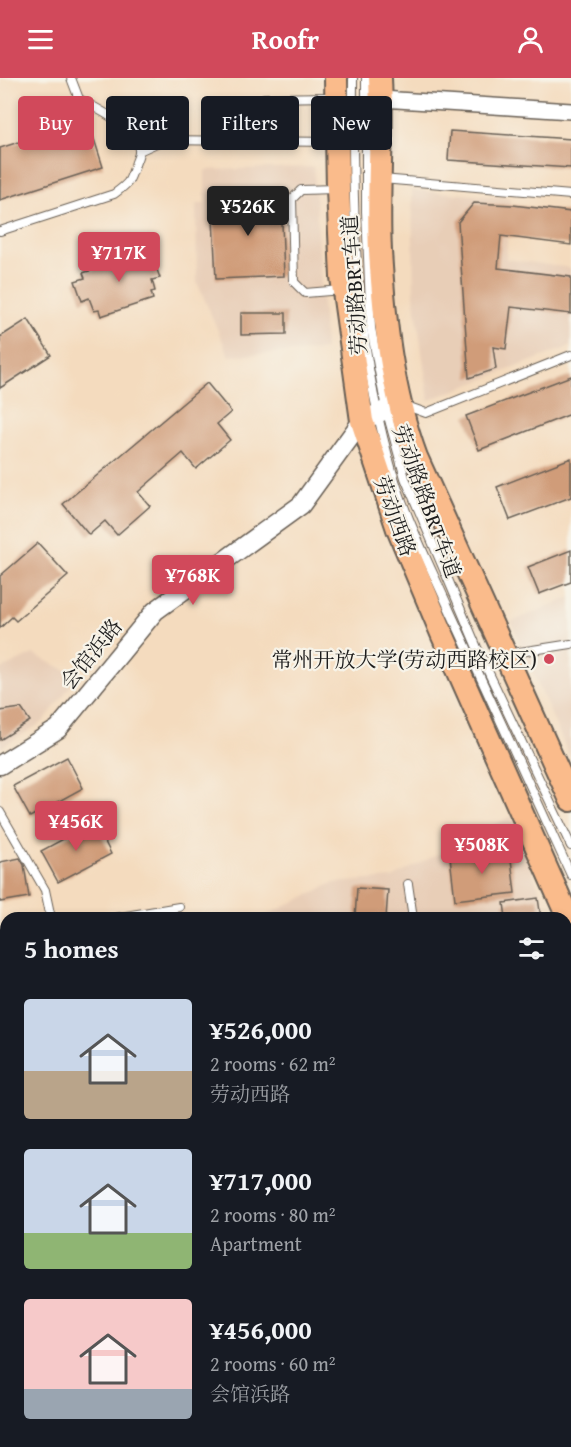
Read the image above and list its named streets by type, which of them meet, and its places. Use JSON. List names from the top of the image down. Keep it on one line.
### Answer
{"streets":{"main road":["劳动西路"],"street":["会馆浜路"],"lane":["劳动路BRT车道","劳动路路BRT车道"]},"crossings":[["劳动路BRT车道","劳动路路BRT车道"],["劳动路BRT车道","劳动西路"],["劳动路BRT车道","会馆浜路"],["劳动路路BRT车道","劳动西路"],["劳动路路BRT车道","会馆浜路"],["劳动西路","会馆浜路"]],"places":["常州开放大学(劳动西路校区)"],"page":{"header":"Roofr","chip":["Buy","Rent","Filters","New"],"price":["¥526K","¥717K","¥768K","¥456K","¥508K"],"heading":"5 homes","list":[{"name":"¥526,000","note":"2 rooms · 62 m² · 劳动西路"},{"name":"¥717,000","note":"2 rooms · 80 m² · Apartment"},{"name":"¥456,000","note":"2 rooms · 60 m² · 会馆浜路"}]}}
